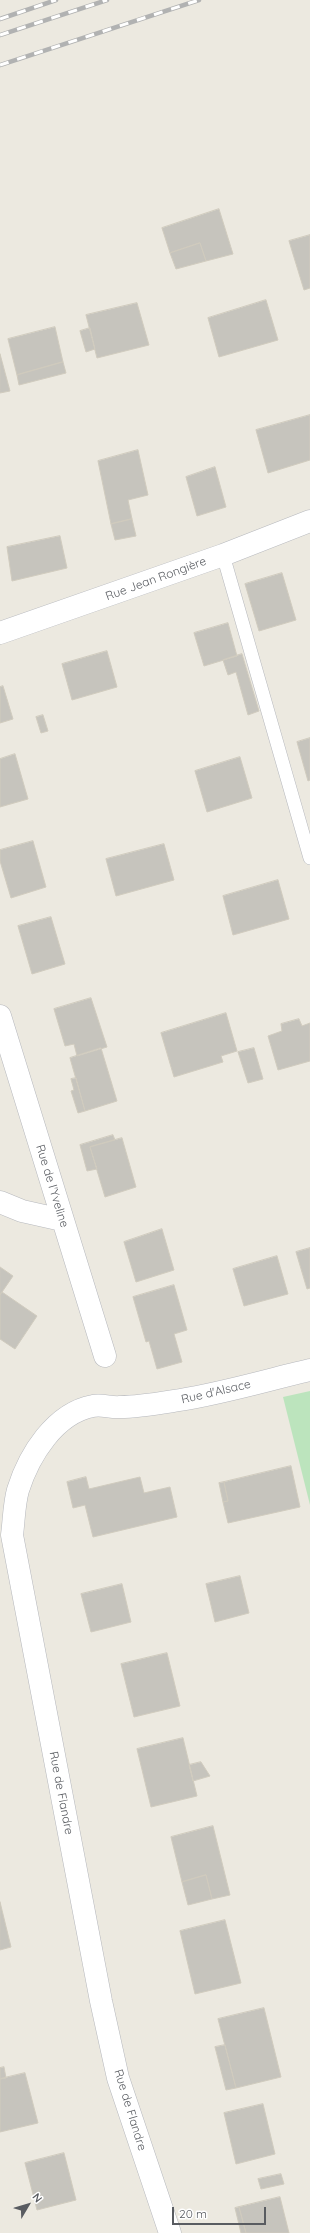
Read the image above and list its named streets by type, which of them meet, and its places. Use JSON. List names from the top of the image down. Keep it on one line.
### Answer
{"streets":{"street":["Rue Jean Rongière","Rue de l'Yveline","Rue d'Alsace","Rue de Flandre"]},"crossings":[["Rue d'Alsace","Rue de Flandre"]],"scale_bar":"20 m","north":"top right"}
